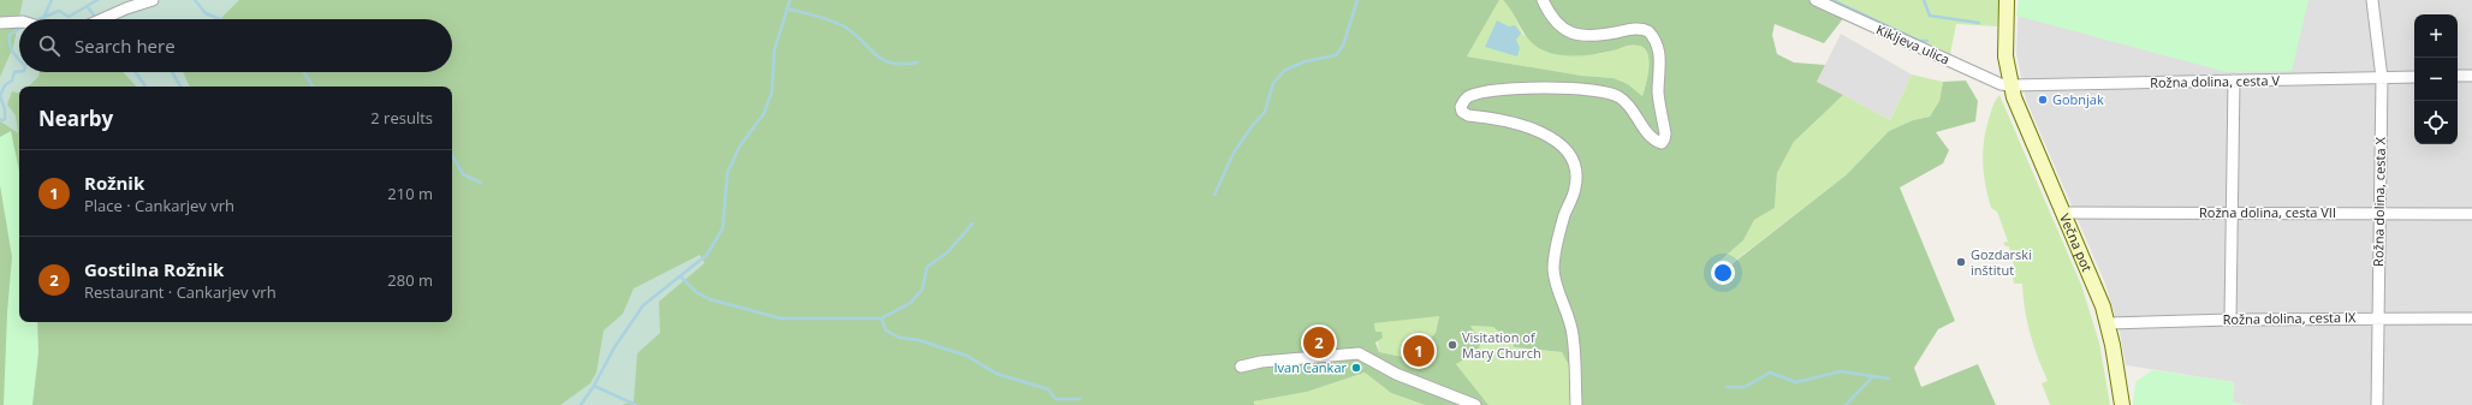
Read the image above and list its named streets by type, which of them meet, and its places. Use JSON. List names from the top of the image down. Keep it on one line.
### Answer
{"streets":{"main road":["Večna pot"],"street":["Kikljeva ulica","Rožna dolina, cesta V","Rožna dolina, cesta X","Rožna dolina, cesta VII","Rožna dolina, cesta IX"]},"crossings":[["Kikljeva ulica","Rožna dolina, cesta V"],["Kikljeva ulica","Večna pot"],["Rožna dolina, cesta V","Rožna dolina, cesta X"],["Rožna dolina, cesta V","Večna pot"],["Rožna dolina, cesta X","Rožna dolina, cesta VII"],["Rožna dolina, cesta X","Rožna dolina, cesta IX"],["Rožna dolina, cesta VII","Večna pot"],["Večna pot","Rožna dolina, cesta IX"]],"places":["Gobnjak","Gozdarski inštitut","Visitation of Mary Church","Ivan Cankar"],"page":{"map_buttons":["+","−"],"search":"Search here","heading":["Nearby","2 results"],"list":[{"mark":"1","name":"Rožnik","note":"Place · Cankarjev vrh","value":"210 m"},{"mark":"2","name":"Gostilna Rožnik","note":"Restaurant · Cankarjev vrh","value":"280 m"}],"pins":["2","1"]}}
